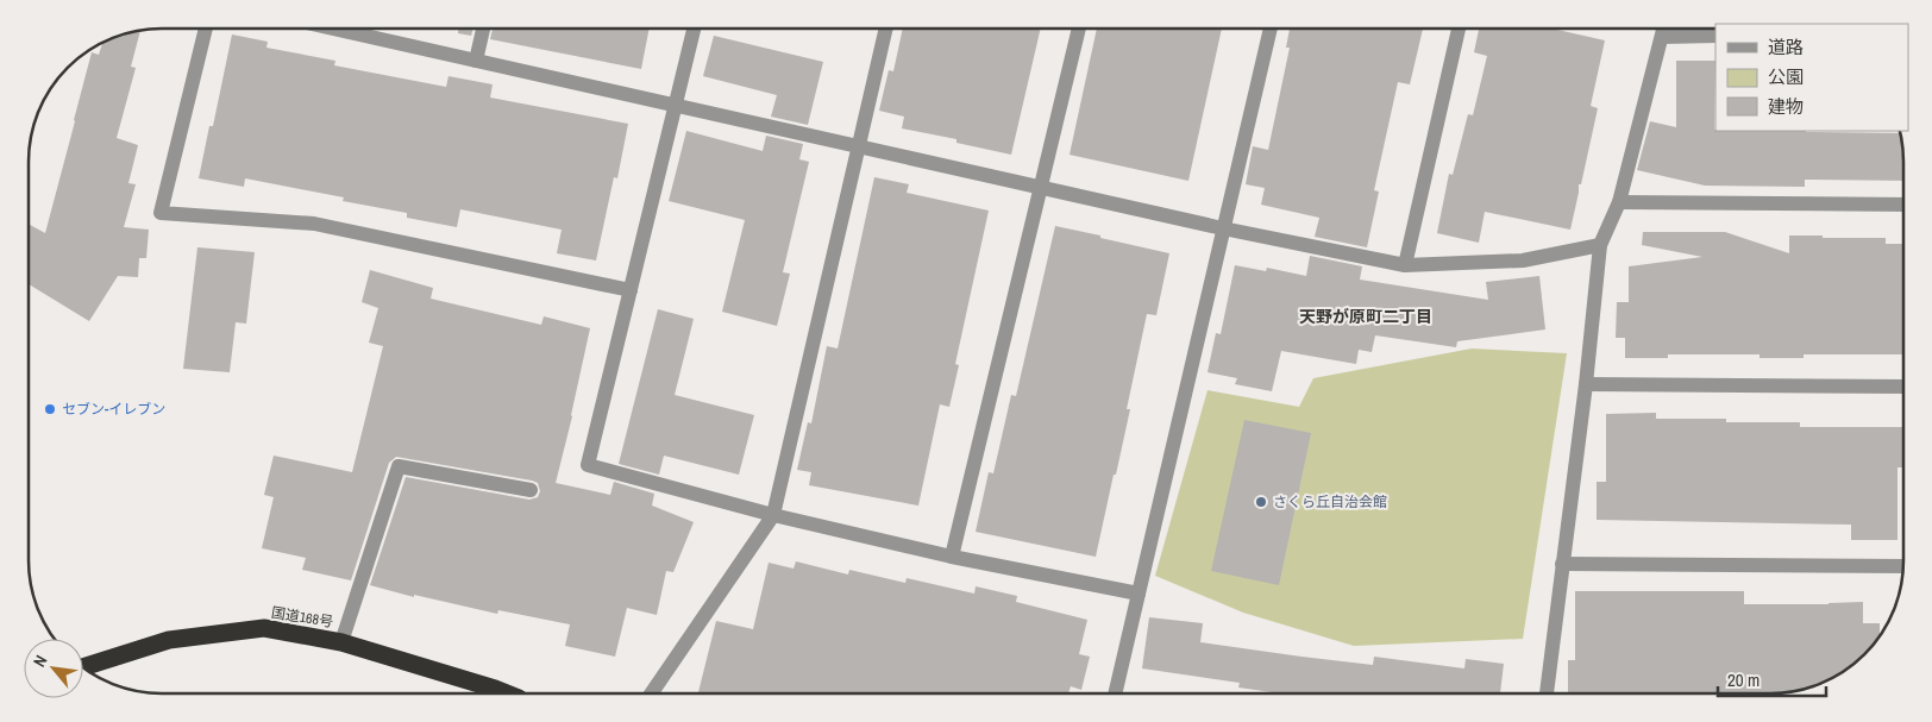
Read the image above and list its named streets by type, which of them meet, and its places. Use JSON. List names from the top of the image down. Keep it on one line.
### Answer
{"streets":{"highway":["国道168号"]},"districts":["天野が原町二丁目"],"places":["セブン-イレブン","さくら丘自治会館"],"legend":["道路","公園","建物"],"scale_bar":"20 m","north":"top left"}
